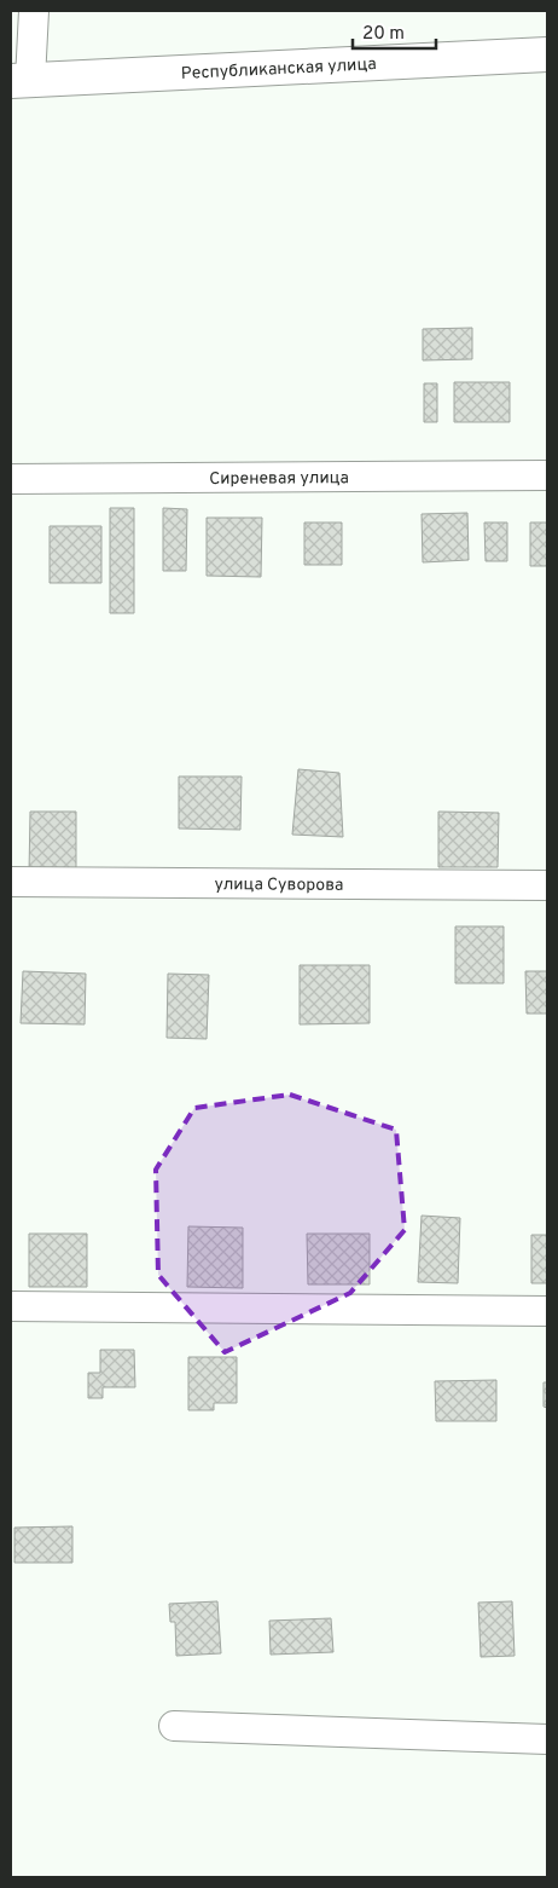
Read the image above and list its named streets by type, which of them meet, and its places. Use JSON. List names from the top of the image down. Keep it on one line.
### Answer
{"streets":{"street":["Республиканская улица","Сиреневая улица","улица Суворова"]},"scale_bar":"20 m"}
